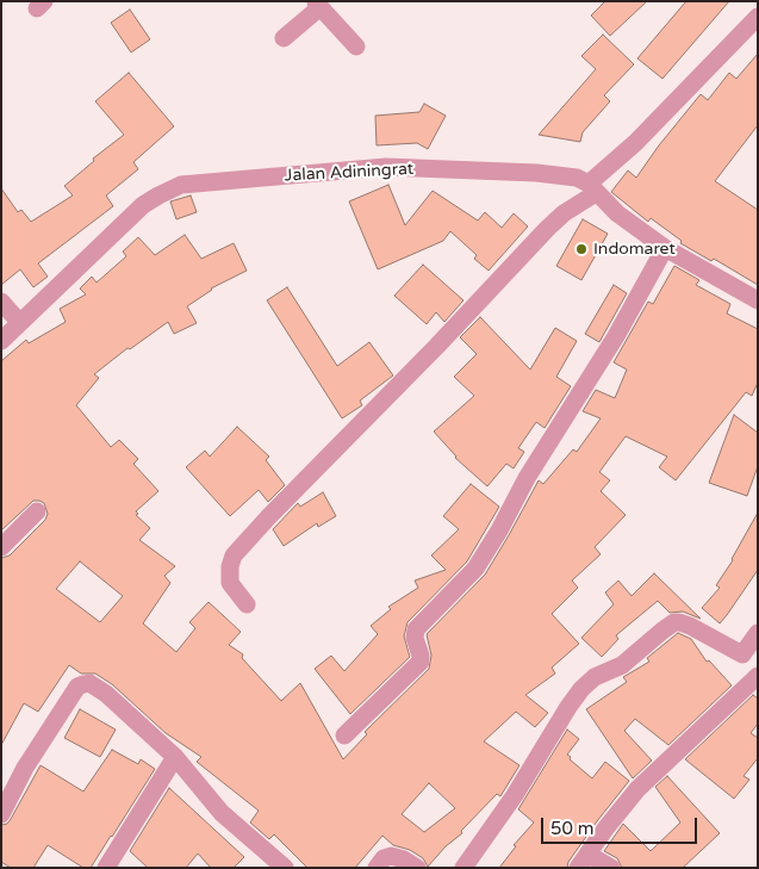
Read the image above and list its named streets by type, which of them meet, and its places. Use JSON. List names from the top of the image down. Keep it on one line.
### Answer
{"streets":{"street":["Jalan Adiningrat"]},"places":["Indomaret"],"scale_bar":"50 m"}
